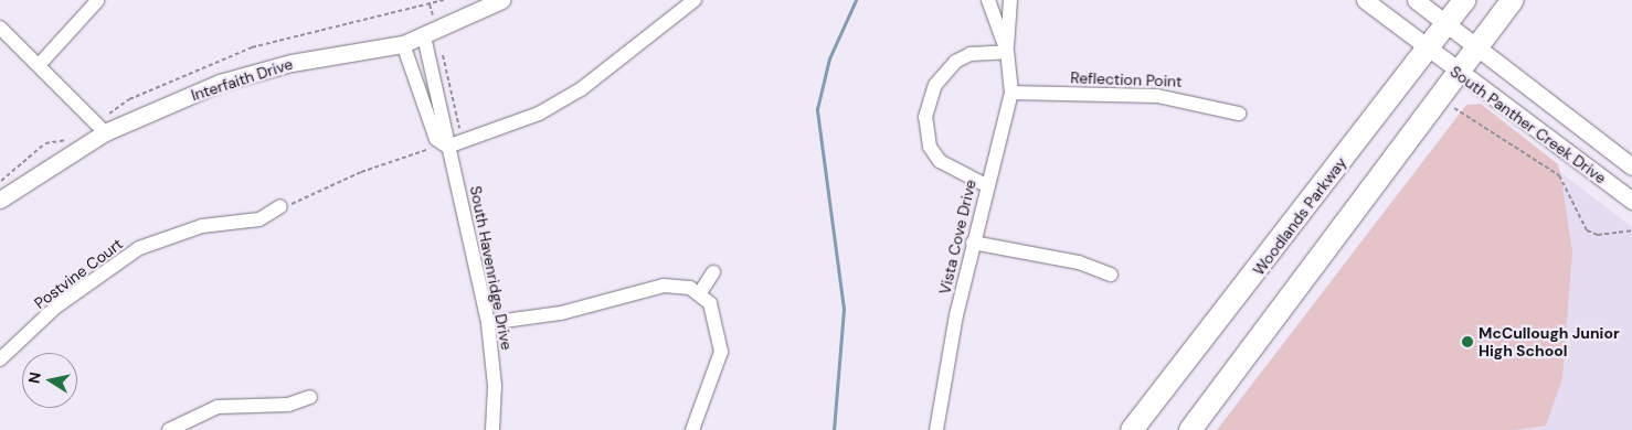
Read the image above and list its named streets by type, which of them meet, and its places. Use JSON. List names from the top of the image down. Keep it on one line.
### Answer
{"streets":{"main road":["Woodlands Parkway"],"street":["Interfaith Drive","Reflection Point","South Panther Creek Drive","Vista Cove Drive","South Havenridge Drive","Postvine Court"]},"crossings":[["Interfaith Drive","South Havenridge Drive"],["Reflection Point","Vista Cove Drive"],["South Panther Creek Drive","Woodlands Parkway"]],"places":["McCullough Junior High School"],"north":"left"}
